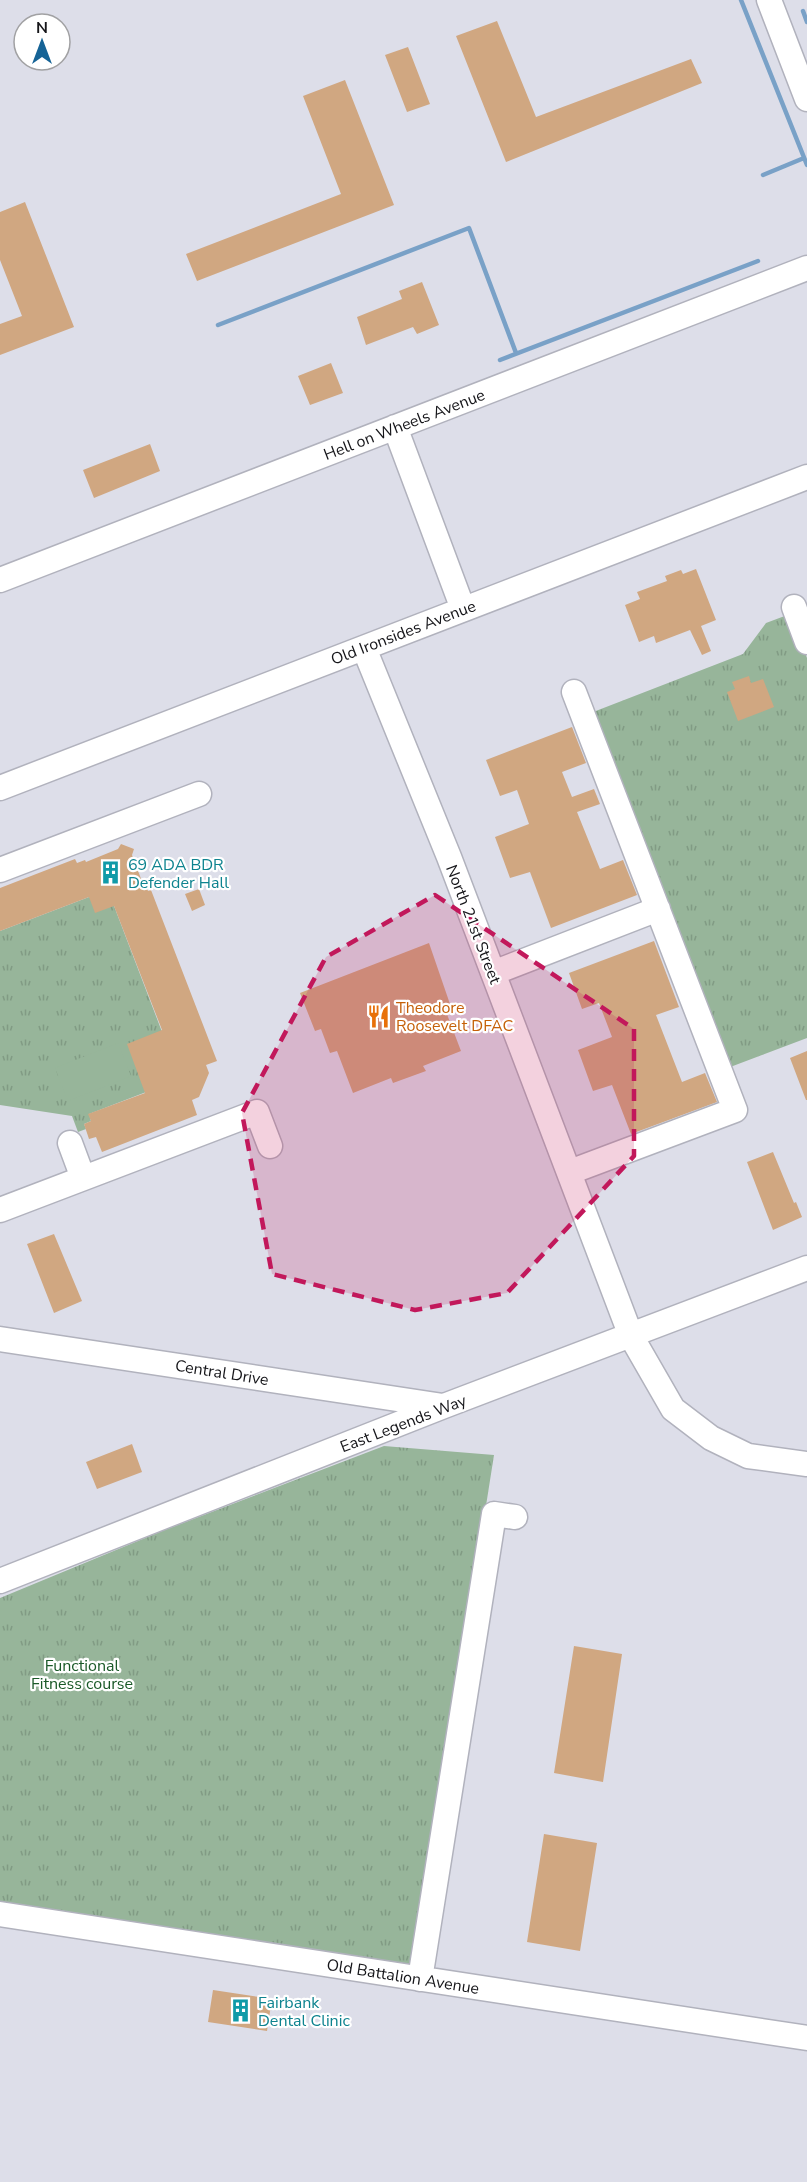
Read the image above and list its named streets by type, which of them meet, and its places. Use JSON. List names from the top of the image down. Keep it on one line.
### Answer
{"streets":{"street":["Hell on Wheels Avenue","Old Ironsides Avenue","North 21st Street","Central Drive","East Legends Way","Old Battalion Avenue"]},"crossings":[["Old Ironsides Avenue","North 21st Street"],["North 21st Street","East Legends Way"],["Central Drive","East Legends Way"]],"parks":["Functional Fitness course"],"places":{"building":["69 ADA BDR Defender Hall","Fairbank Dental Clinic"],"restaurant":["Theodore Roosevelt DFAC"]},"north":"top"}
